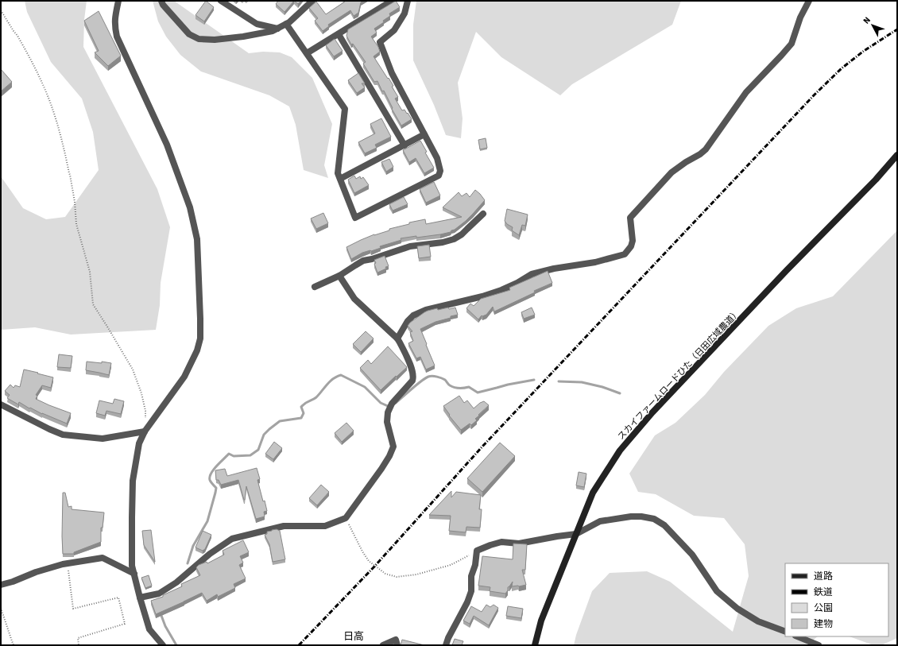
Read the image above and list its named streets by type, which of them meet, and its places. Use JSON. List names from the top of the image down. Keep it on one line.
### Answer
{"streets":{"street":["スカイファームロードひた（日田広域農道）"]},"districts":["日高"],"legend":["道路","鉄道","公園","建物"],"north":"top left"}
